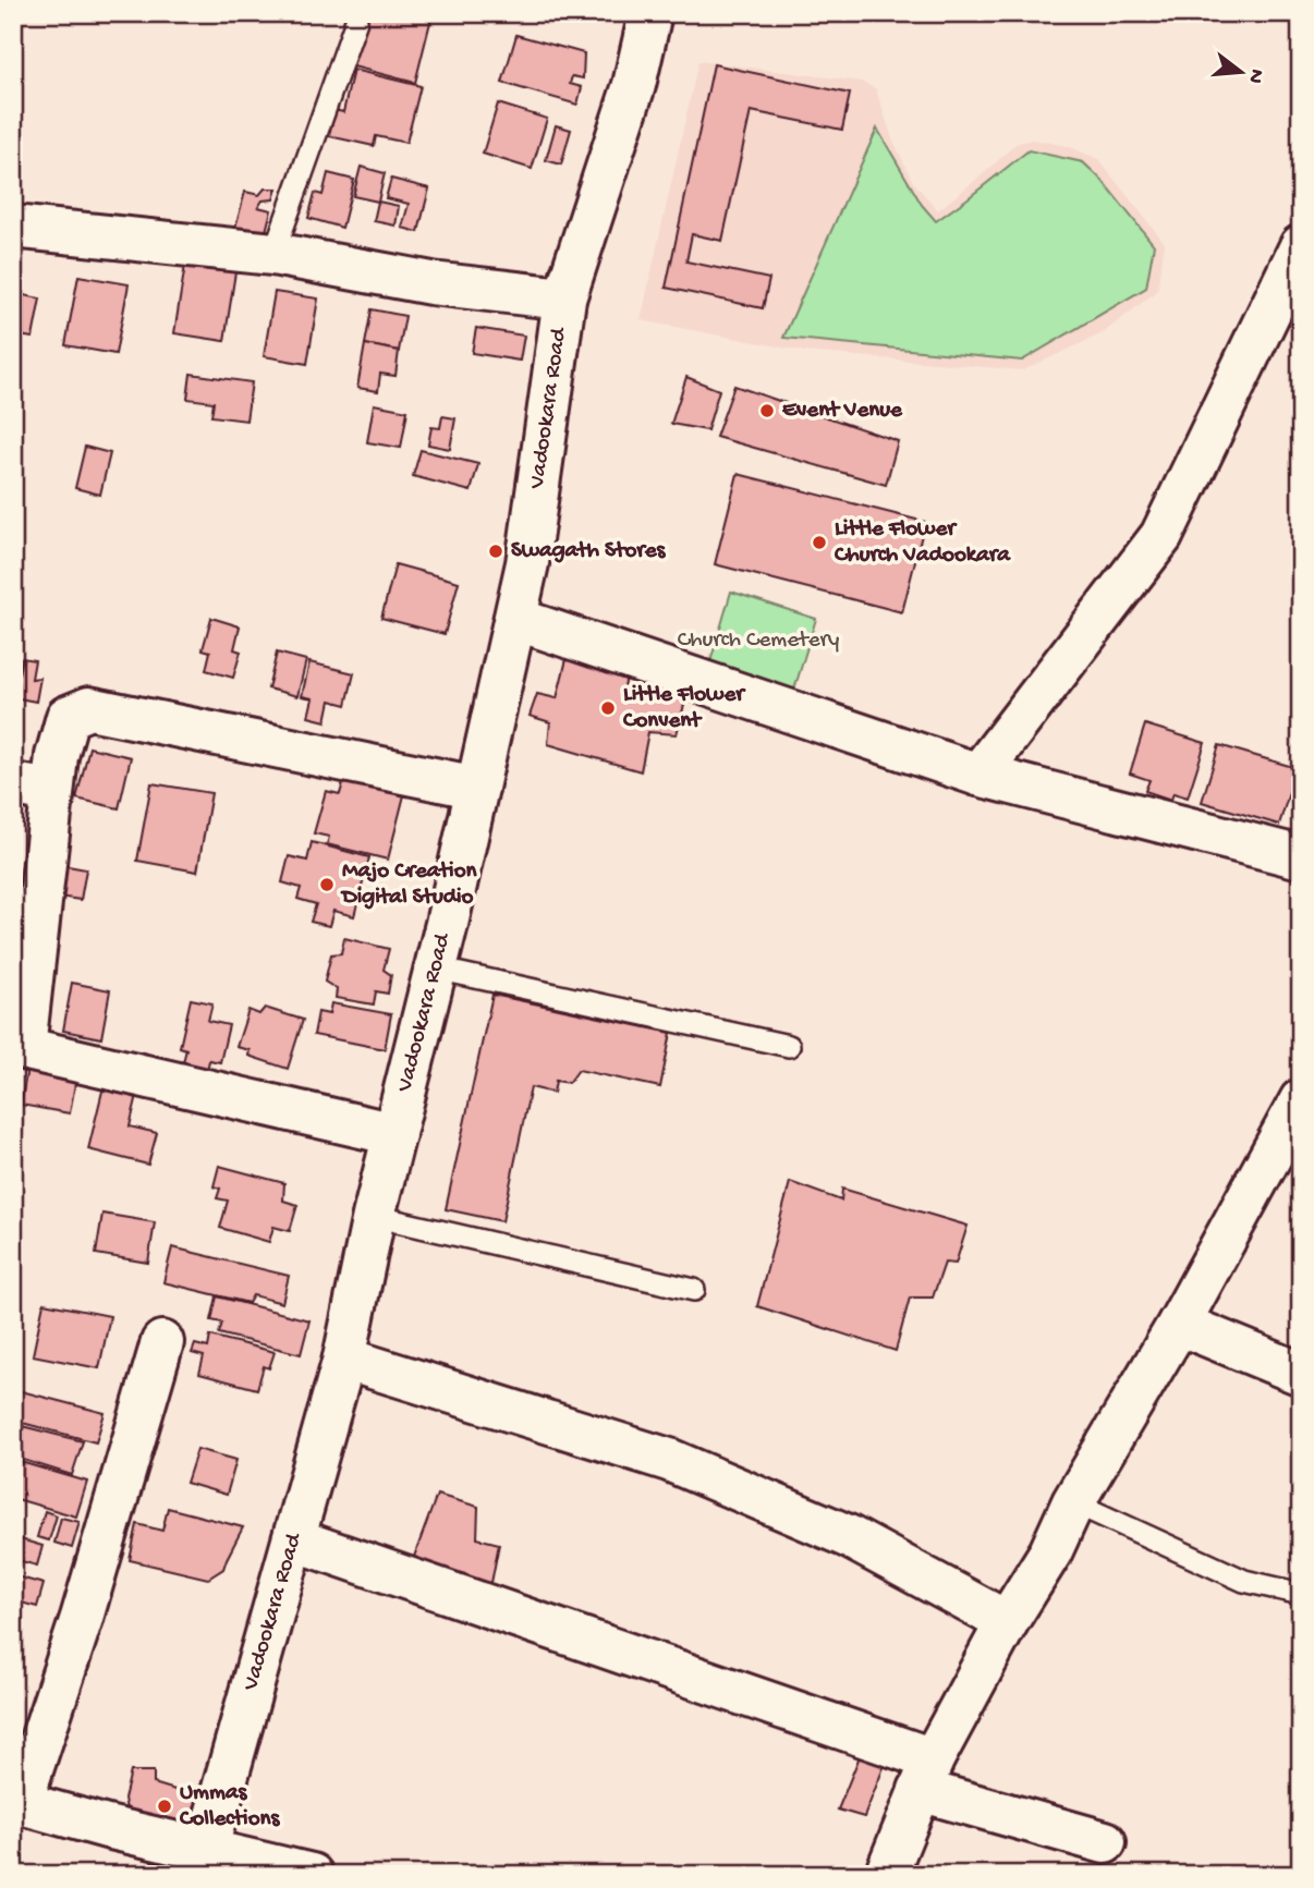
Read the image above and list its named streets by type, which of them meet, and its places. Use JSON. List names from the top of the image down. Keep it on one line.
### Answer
{"streets":{"street":["Vadookara Road"]},"parks":["Church Cemetery"],"places":["Event Venue","Little Flower Church Vadookara","Swagath Stores","Little Flower Convent","Majo Creation Digital Studio","Ummas Collections"],"north":"right"}
